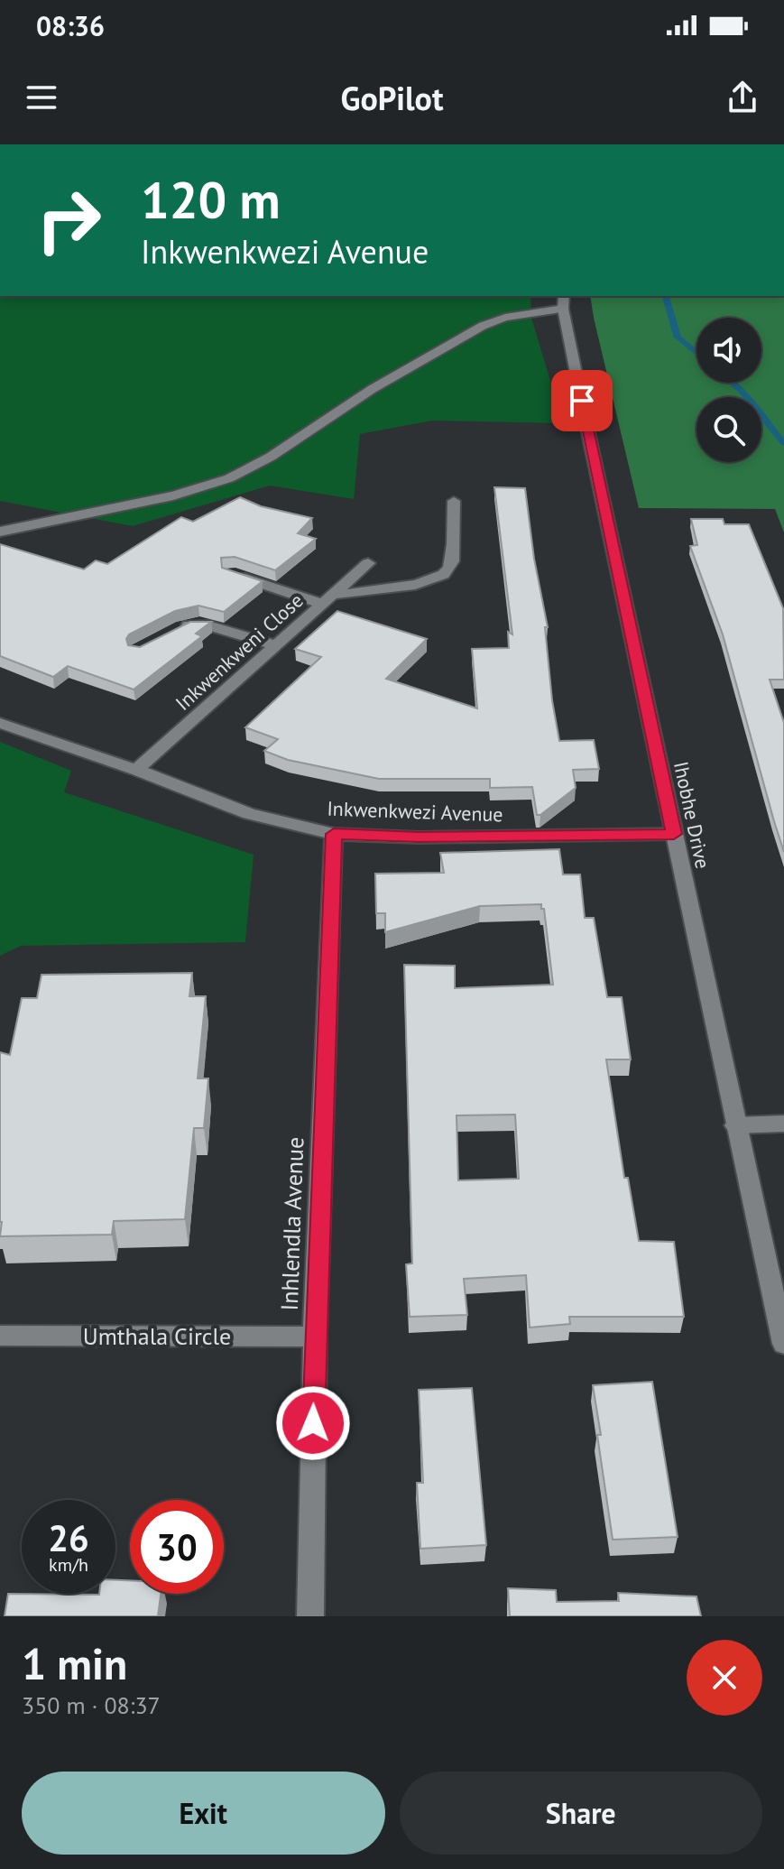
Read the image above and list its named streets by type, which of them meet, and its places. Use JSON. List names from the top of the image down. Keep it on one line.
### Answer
{"streets":{"street":["Inkwenkweni Close","Inkwenkwezi Avenue","Ihobhe Drive","Inhlendla Avenue","Umthala Circle"]},"crossings":[["Inkwenkweni Close","Inkwenkwezi Avenue"],["Inkwenkwezi Avenue","Ihobhe Drive"],["Inkwenkwezi Avenue","Inhlendla Avenue"],["Inhlendla Avenue","Umthala Circle"]],"page":{"status":"08:36","header":"GoPilot","turn":["120 m","Inkwenkwezi Avenue"],"speed":"26 km/h","limit":"30","heading":["1 min","350 m · 08:37"],"buttons":["Exit","Share"]}}
